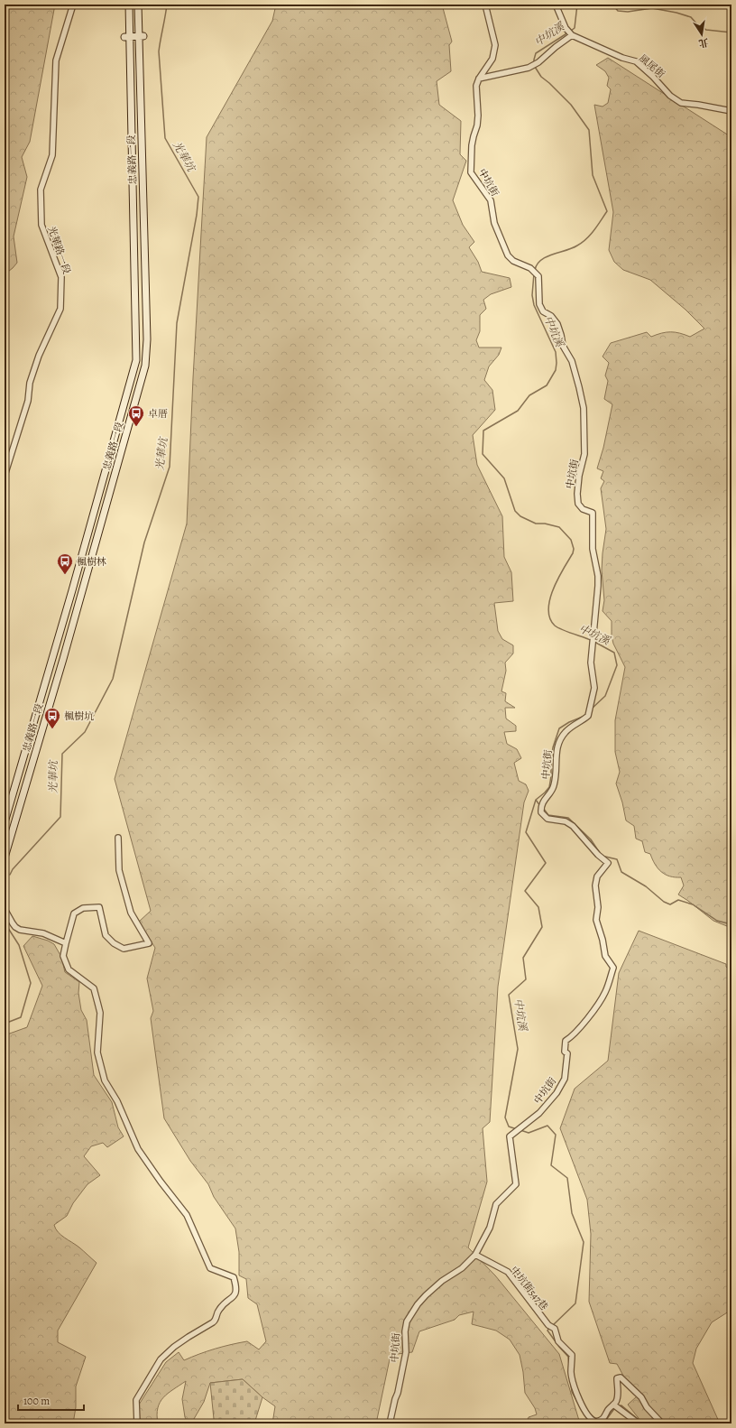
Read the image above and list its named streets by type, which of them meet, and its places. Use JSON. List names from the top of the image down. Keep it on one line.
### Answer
{"streets":{"main road":["忠義路一段"],"street":["風尾街","中坑街","光華路一段","中坑街547巷"]},"crossings":[["中坑街","中坑街547巷"]],"water":["中坑溪","光華坑"],"places":{"bus stop":["卓厝","楓樹林","楓樹坑"]},"scale_bar":"100 m","north":"bottom"}
